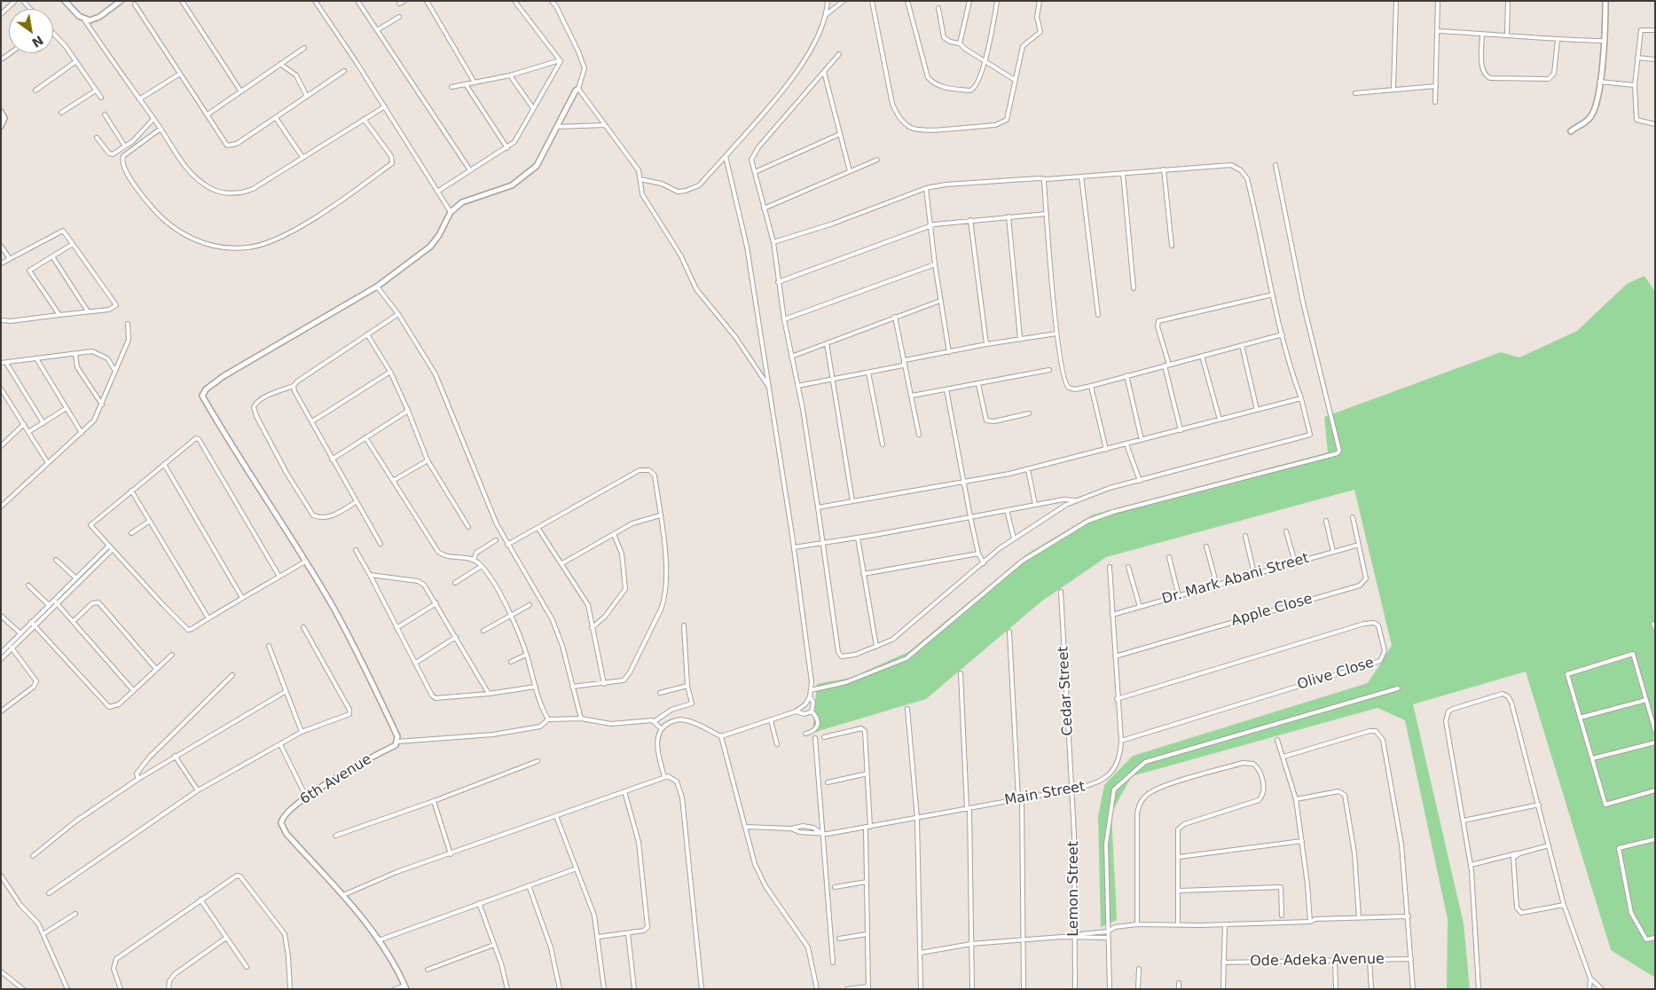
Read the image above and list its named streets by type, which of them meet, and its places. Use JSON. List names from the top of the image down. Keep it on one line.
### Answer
{"streets":{"street":["Dr. Mark Abani Street","Apple Close","Olive Close","Cedar Street","6th Avenue","Main Street","Lemon Street","Ode Adeka Avenue"]},"crossings":[["Dr. Mark Abani Street","Apple Close"],["Dr. Mark Abani Street","Main Street"],["Apple Close","Main Street"],["Olive Close","Main Street"],["Cedar Street","Main Street"],["Cedar Street","Lemon Street"],["Main Street","Lemon Street"]],"north":"bottom right"}
